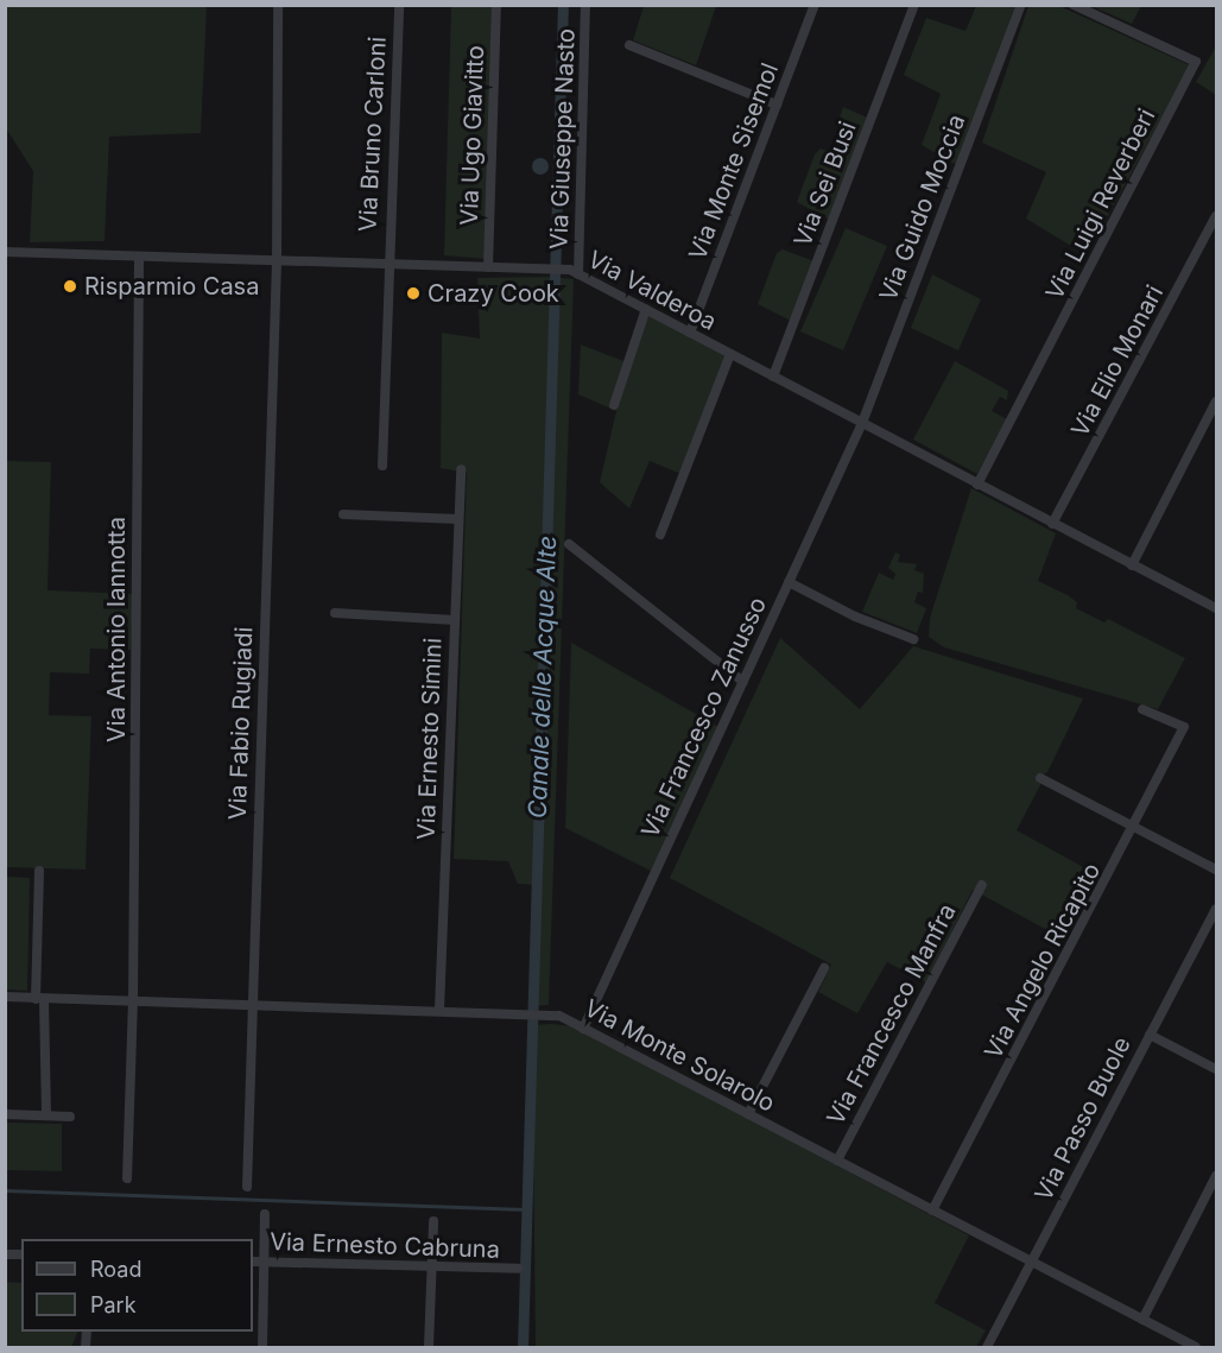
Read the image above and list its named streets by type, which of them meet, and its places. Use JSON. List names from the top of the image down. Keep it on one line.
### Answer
{"streets":{"street":["Via Bruno Carloni","Via Ugo Giavitto","Via Giuseppe Nasto","Via Monte Sisemol","Via Sei Busi","Via Luigi Reverberi","Via Guido Moccia","Via Valderoa","Via Elio Monari","Via Antonio Iannotta","Via Francesco Zanusso","Via Fabio Rugiadi","Via Ernesto Simini","Via Angelo Ricapito","Via Francesco Manfra","Via Monte Solarolo","Via Passo Buole","Via Ernesto Cabruna"]},"crossings":[["Via Bruno Carloni","Via Valderoa"],["Via Ugo Giavitto","Via Valderoa"],["Via Giuseppe Nasto","Via Valderoa"],["Via Monte Sisemol","Via Valderoa"],["Via Sei Busi","Via Valderoa"],["Via Luigi Reverberi","Via Valderoa"],["Via Guido Moccia","Via Valderoa"],["Via Guido Moccia","Via Francesco Zanusso"],["Via Valderoa","Via Elio Monari"],["Via Valderoa","Via Antonio Iannotta"],["Via Valderoa","Via Francesco Zanusso"],["Via Valderoa","Via Fabio Rugiadi"],["Via Antonio Iannotta","Via Monte Solarolo"],["Via Francesco Zanusso","Via Monte Solarolo"],["Via Fabio Rugiadi","Via Monte Solarolo"],["Via Ernesto Simini","Via Monte Solarolo"],["Via Angelo Ricapito","Via Monte Solarolo"],["Via Francesco Manfra","Via Monte Solarolo"],["Via Monte Solarolo","Via Passo Buole"]],"water":["Canale delle Acque Alte"],"places":["Risparmio Casa","Crazy Cook"],"legend":["Road","Park"]}
